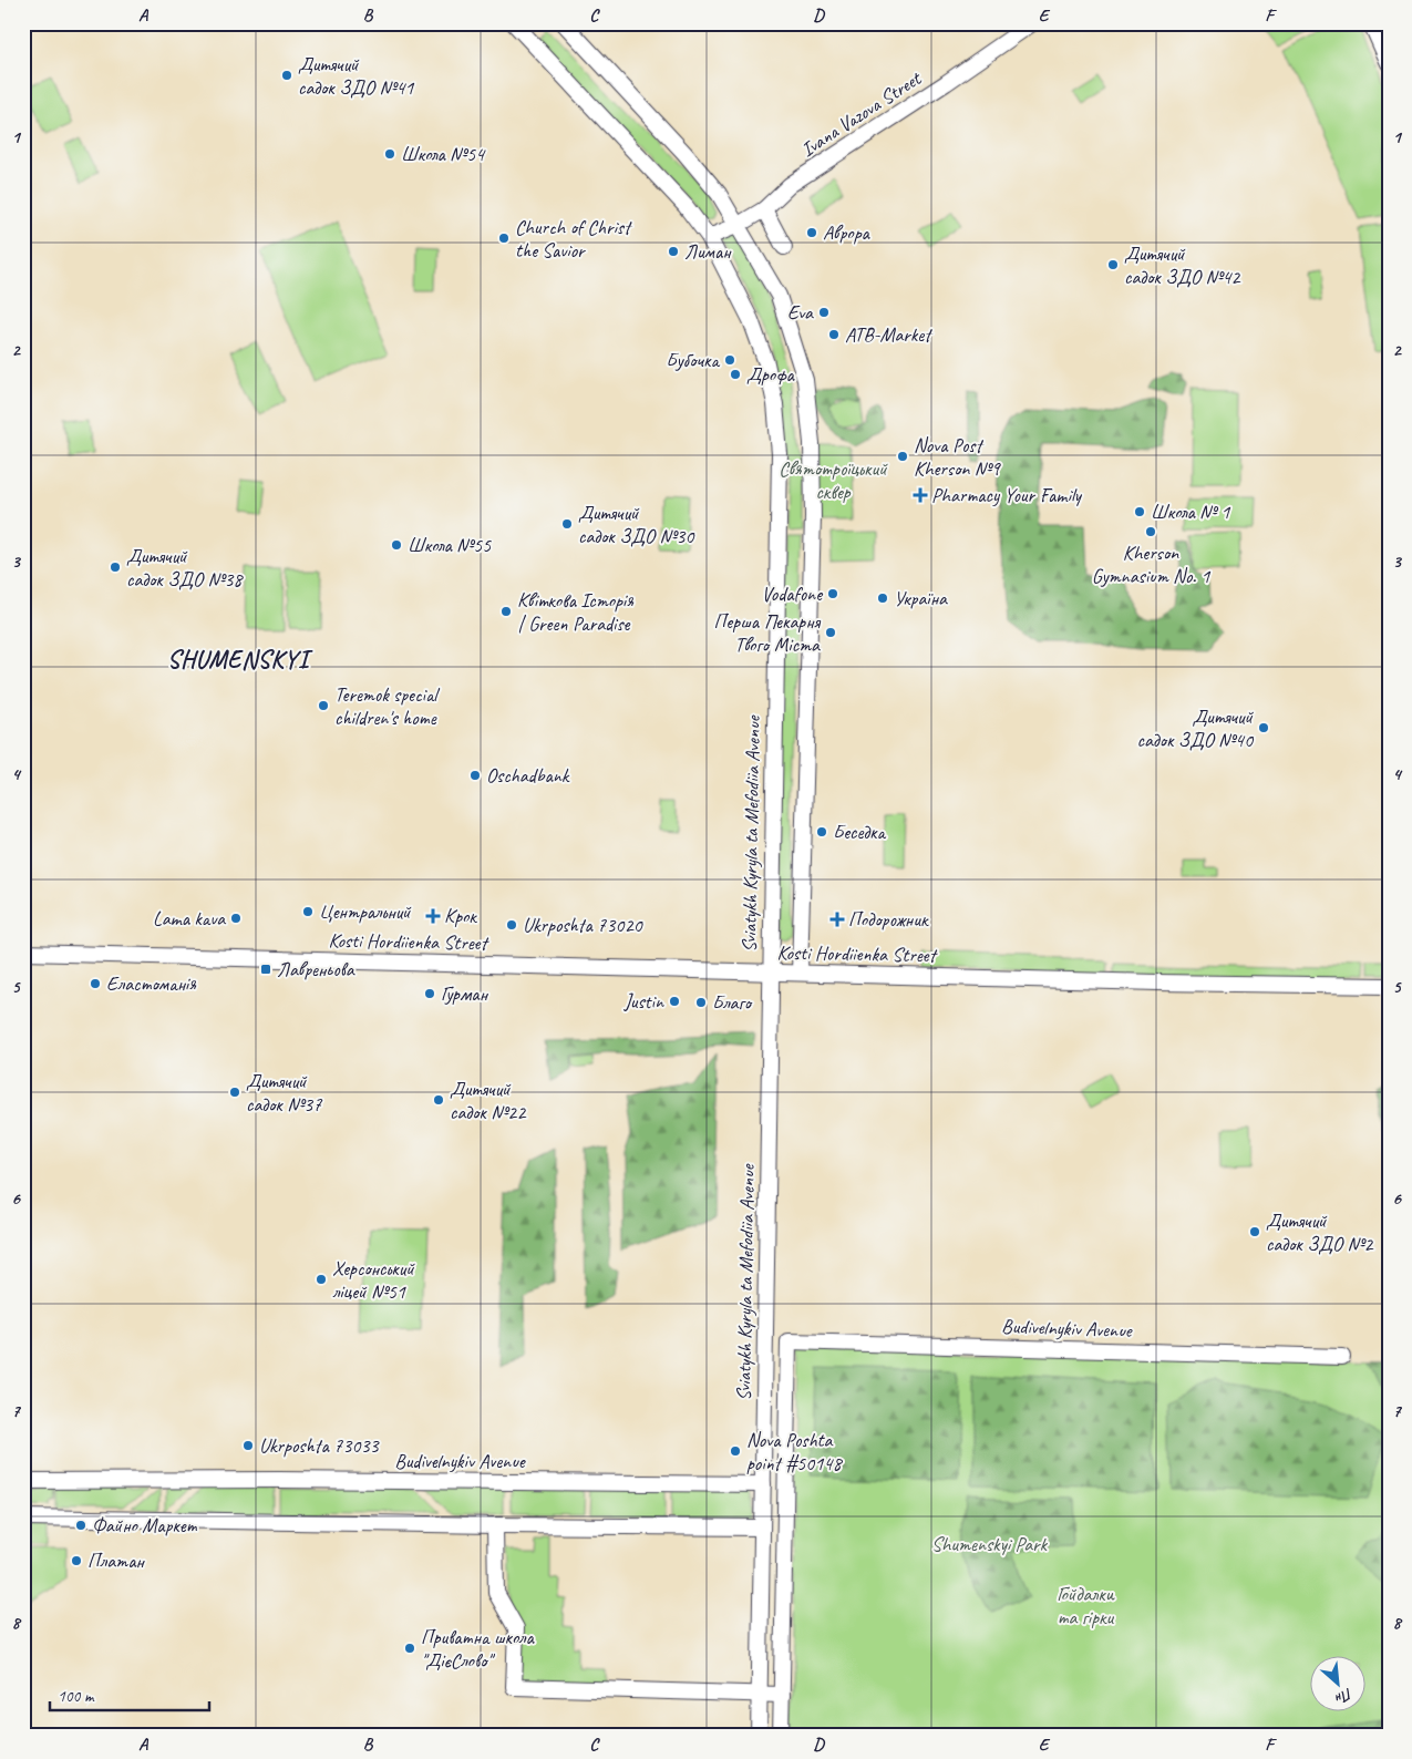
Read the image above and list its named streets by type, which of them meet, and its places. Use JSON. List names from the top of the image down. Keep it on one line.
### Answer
{"streets":{"street":["Ivana Vazova Street","Sviatykh Kyryla ta Mefodiia Avenue","Kosti Hordiienka Street","Budivelnykiv Avenue"]},"crossings":[["Ivana Vazova Street","Sviatykh Kyryla ta Mefodiia Avenue"],["Sviatykh Kyryla ta Mefodiia Avenue","Kosti Hordiienka Street"],["Sviatykh Kyryla ta Mefodiia Avenue","Budivelnykiv Avenue"]],"districts":["SHUMENSKYI"],"parks":["Святотроїцький сквер","Shumenskyi Park","Гойдалки та гірки"],"places":{"other":["Дитячий садок ЗДО №41","Школа №54","Аврора","Church of Christ the Savior","Лиман","Дитячий садок ЗДО №42","Eva","ATB-Market","Бубочка","Дрофа","Nova Post Kherson №9","Школа № 1","Дитячий садок ЗДО №30","Kherson Gymnasium No. 1","Школа №55","Дитячий садок ЗДО №38","Vodafone","Україна","Квіткова Історія | Green Paradise","Перша Пекарня Твого Міста","Teremok special children's home","Дитячий садок ЗДО №40","Oschadbank","Беседка","Центральний","Lama kava","Ukrposhta 73020","Еластоманія","Гурман","Justin","Благо","Дитячий садок №37","Дитячий садок №22","Дитячий садок ЗДО №2","Херсонський ліцей №51","Ukrposhta 73033","Nova Poshta point #50148","Файно Маркет","Платан","Приватна школа \"ДієСлово\""],"health":["Pharmacy Your Family","Крок","Подорожник"],"transit":["Лавреньова"]},"scale_bar":"100 m","north":"bottom right","grid":{"columns":["A","B","C","D","E","F"],"rows":["1","2","3","4","5","6","7","8"]}}
